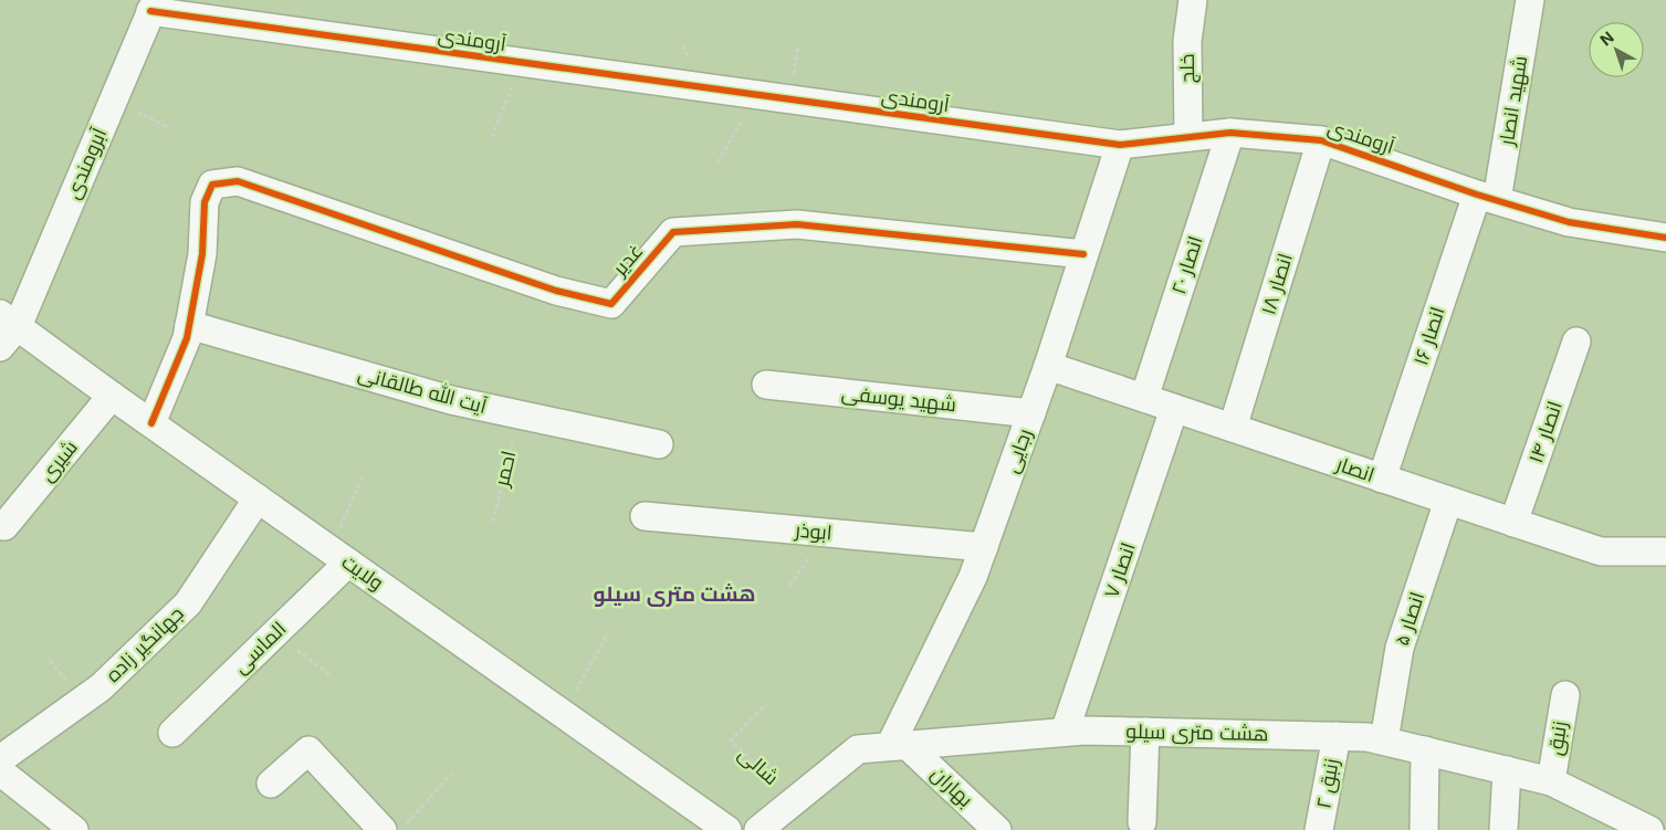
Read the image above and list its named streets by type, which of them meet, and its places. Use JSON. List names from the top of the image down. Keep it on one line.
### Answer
{"streets":{"street":["آرومندی","خلج","شهید انصار","آبرومندی","غدیر","انصار ۲۰","انصار ۱۸","انصار ۱۶","آیت الله طالقانی","شهید یوسفی","انصار ۱۴","رجایی","شیری","انصار","ابوذر","انصار ۷","ولایت","انصار ۵","جهانگیر زاده","الماسی","هشت متری سیلو","زنبق","زنبق ۲","بهاران"],"path":["احمر","شالی"]},"crossings":[["آرومندی","خلج"],["آرومندی","شهید انصار"],["آرومندی","آبرومندی"],["آرومندی","انصار ۲۰"],["آرومندی","انصار ۱۸"],["آرومندی","انصار ۱۶"],["آرومندی","رجایی"],["شهید انصار","انصار ۱۶"],["آبرومندی","ولایت"],["غدیر","آیت الله طالقانی"],["غدیر","رجایی"],["انصار ۲۰","انصار"],["انصار ۱۸","انصار"],["انصار ۱۶","انصار"],["آیت الله طالقانی","احمر"],["شهید یوسفی","رجایی"],["انصار ۱۴","انصار"],["رجایی","انصار"],["رجایی","ابوذر"],["رجایی","هشت متری سیلو"],["رجایی","بهاران"],["شیری","ولایت"],["انصار","انصار ۷"],["انصار","انصار ۵"],["انصار ۷","هشت متری سیلو"],["ولایت","جهانگیر زاده"],["ولایت","الماسی"],["انصار ۵","هشت متری سیلو"],["هشت متری سیلو","زنبق"],["هشت متری سیلو","شالی"],["هشت متری سیلو","زنبق ۲"],["هشت متری سیلو","بهاران"]],"districts":["هشت متری سیلو"],"north":"top left"}
